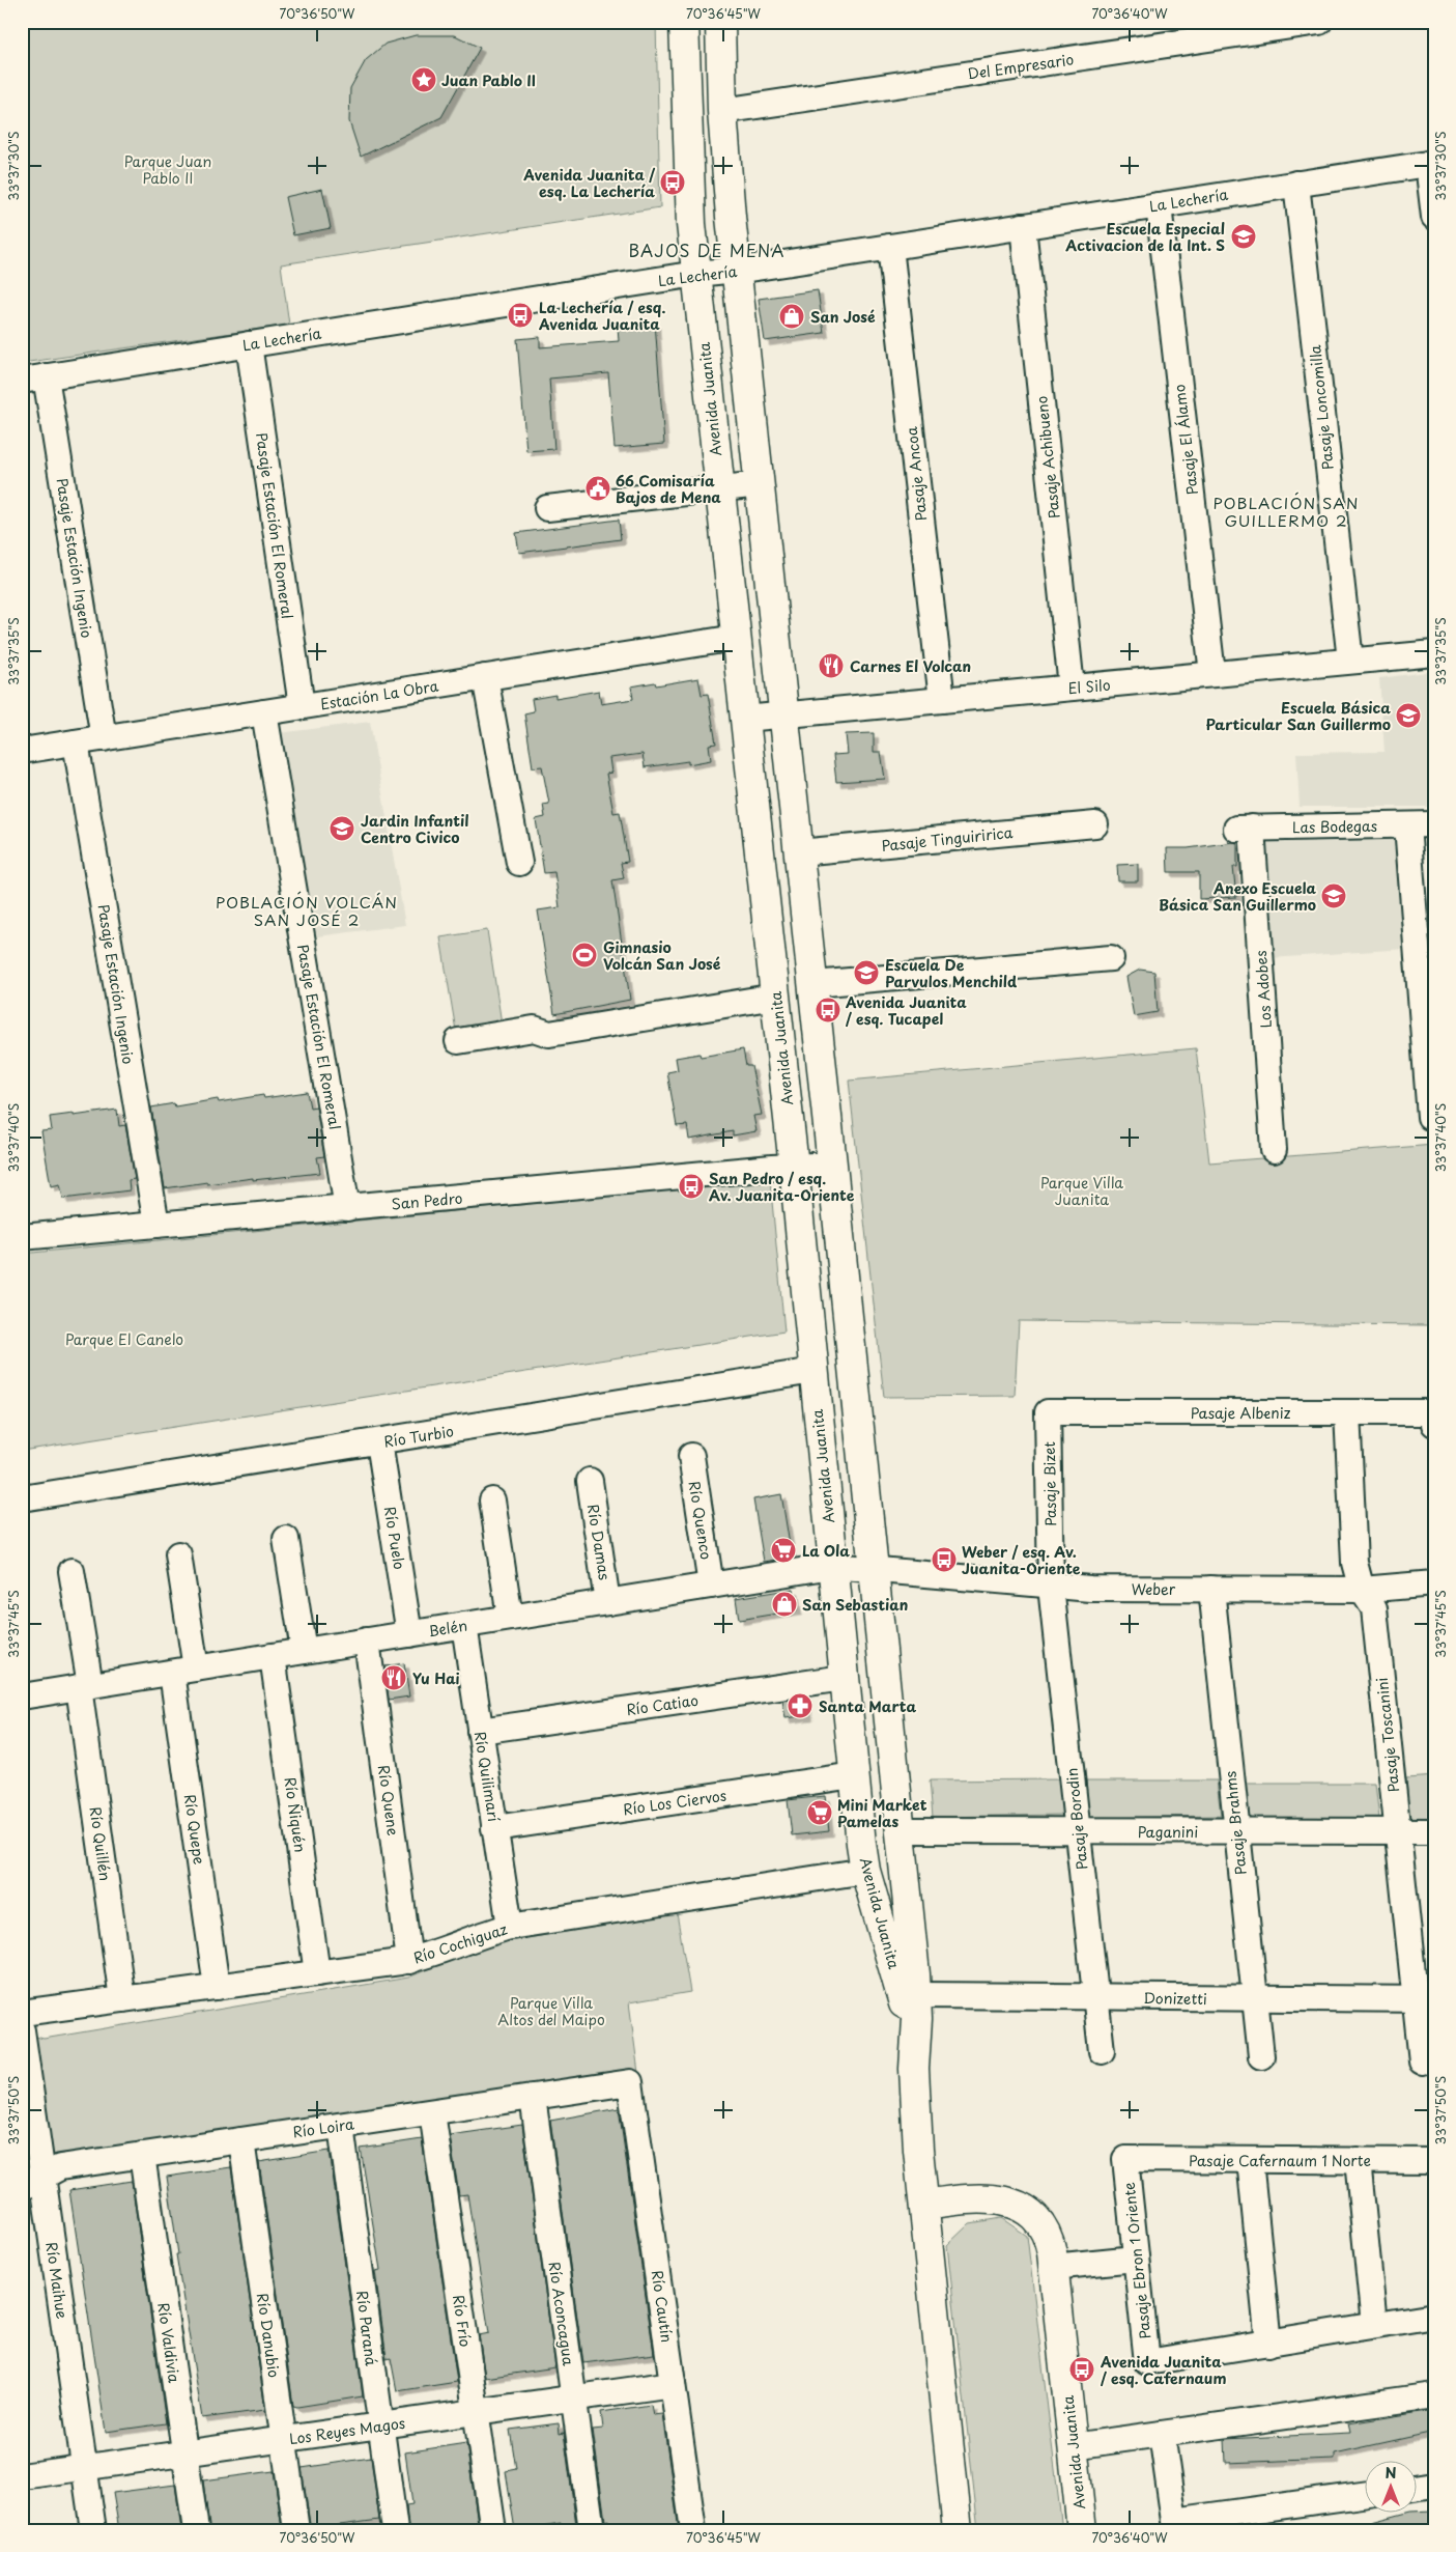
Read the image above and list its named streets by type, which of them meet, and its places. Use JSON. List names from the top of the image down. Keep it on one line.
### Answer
{"streets":{"main road":["Avenida Juanita"],"street":["Del Empresario","La Lechería","Pasaje Loncomilla","Pasaje El Álamo","Pasaje Achibueno","Pasaje Ancoa","Pasaje Estación El Romeral","Pasaje Estación Ingenio","El Silo","Estación La Obra","Las Bodegas","Pasaje Tinguiririca","Los Adobes","San Pedro","Pasaje Albeniz","Río Turbio","Pasaje Bizet","Río Quenco","Río Puelo","Río Damas","Weber","Belén","Río Catiao","Pasaje Toscanini","Río Quilimarí","Río Quene","Río Los Ciervos","Río Ñiquén","Pasaje Borodin","Pasaje Brahms","Río Quepe","Paganini","Río Quillén","Río Cochiguaz","Donizetti","Río Loira","Pasaje Cafernaum 1 Norte","Pasaje Ebron 1 Oriente","Río Maihue","Río Cautín","Río Aconcagua","Río Frío","Río Paraná","Río Danubio","Río Valdivia","Los Reyes Magos"]},"crossings":[["Del Empresario","Avenida Juanita"],["La Lechería","Avenida Juanita"],["La Lechería","Pasaje Loncomilla"],["La Lechería","Pasaje El Álamo"],["La Lechería","Pasaje Achibueno"],["La Lechería","Pasaje Ancoa"],["La Lechería","Pasaje Estación El Romeral"],["La Lechería","Pasaje Estación Ingenio"],["Avenida Juanita","El Silo"],["Avenida Juanita","Estación La Obra"],["Avenida Juanita","Pasaje Tinguiririca"],["Avenida Juanita","San Pedro"],["Avenida Juanita","Río Turbio"],["Avenida Juanita","Weber"],["Avenida Juanita","Belén"],["Avenida Juanita","Río Catiao"],["Avenida Juanita","Río Los Ciervos"],["Avenida Juanita","Paganini"],["Avenida Juanita","Río Cochiguaz"],["Avenida Juanita","Donizetti"],["Pasaje Loncomilla","El Silo"],["Pasaje El Álamo","El Silo"],["Pasaje Achibueno","El Silo"],["Pasaje Ancoa","El Silo"],["Pasaje Estación El Romeral","Estación La Obra"],["Pasaje Estación El Romeral","San Pedro"],["Pasaje Estación Ingenio","Estación La Obra"],["Pasaje Estación Ingenio","San Pedro"],["Las Bodegas","Los Adobes"],["Pasaje Albeniz","Pasaje Bizet"],["Pasaje Albeniz","Pasaje Toscanini"],["Río Turbio","Río Puelo"],["Pasaje Bizet","Weber"],["Pasaje Bizet","Pasaje Borodin"],["Río Quenco","Belén"],["Río Puelo","Belén"],["Río Damas","Belén"],["Weber","Belén"],["Weber","Pasaje Toscanini"],["Weber","Pasaje Borodin"],["Weber","Pasaje Brahms"],["Belén","Río Quilimarí"],["Belén","Río Quene"],["Belén","Río Ñiquén"],["Belén","Río Quepe"],["Belén","Río Quillén"],["Río Catiao","Río Quilimarí"],["Pasaje Toscanini","Paganini"],["Pasaje Toscanini","Donizetti"],["Río Quilimarí","Río Los Ciervos"],["Río Quilimarí","Río Cochiguaz"],["Río Quene","Río Cochiguaz"],["Río Ñiquén","Río Cochiguaz"],["Pasaje Borodin","Paganini"],["Pasaje Borodin","Donizetti"],["Pasaje Brahms","Paganini"],["Pasaje Brahms","Donizetti"],["Río Quepe","Río Cochiguaz"],["Río Quillén","Río Cochiguaz"],["Río Loira","Río Maihue"],["Río Loira","Río Cautín"],["Río Loira","Río Aconcagua"],["Río Loira","Río Frío"],["Río Loira","Río Paraná"],["Río Loira","Río Danubio"],["Río Loira","Río Valdivia"],["Pasaje Cafernaum 1 Norte","Pasaje Ebron 1 Oriente"],["Río Maihue","Los Reyes Magos"],["Río Cautín","Los Reyes Magos"],["Río Aconcagua","Los Reyes Magos"],["Río Frío","Los Reyes Magos"],["Río Paraná","Los Reyes Magos"],["Río Danubio","Los Reyes Magos"],["Río Valdivia","Los Reyes Magos"]],"districts":["BAJOS DE MENA","POBLACIÓN SAN GUILLERMO 2","POBLACIÓN VOLCÁN SAN JOSÉ 2"],"parks":["Parque Juan Pablo II","Parque Villa Juanita","Parque El Canelo","Parque Villa Altos del Maipo"],"places":{"place":["Juan Pablo II"],"bus stop":["Avenida Juanita / esq. La Lechería","La Lechería / esq. Avenida Juanita","Avenida Juanita / esq. Tucapel","San Pedro / esq. Av. Juanita-Oriente","Weber / esq. Av. Juanita-Oriente","Avenida Juanita / esq. Cafernaum"],"school or university":["Escuela Especial Activacion de la Int. S","Escuela Básica Particular San Guillermo","Jardin Infantil Centro Civico","Anexo Escuela Básica San Guillermo","Escuela De Parvulos Menchild"],"shop":["San José","San Sebastian"],"public building":["66 Comisaría Bajos de Mena"],"restaurant":["Carnes El Volcan","Yu Hai"],"sports":["Gimnasio Volcán San José"],"supermarket":["La Ola","Mini Market Pamelas"],"pharmacy":["Santa Marta"]},"north":"top","coordinates":["70°36'50\"W","70°36'45\"W","70°36'40\"W","33°37'30\"S","33°37'35\"S","33°37'40\"S","33°37'45\"S","33°37'50\"S"]}
